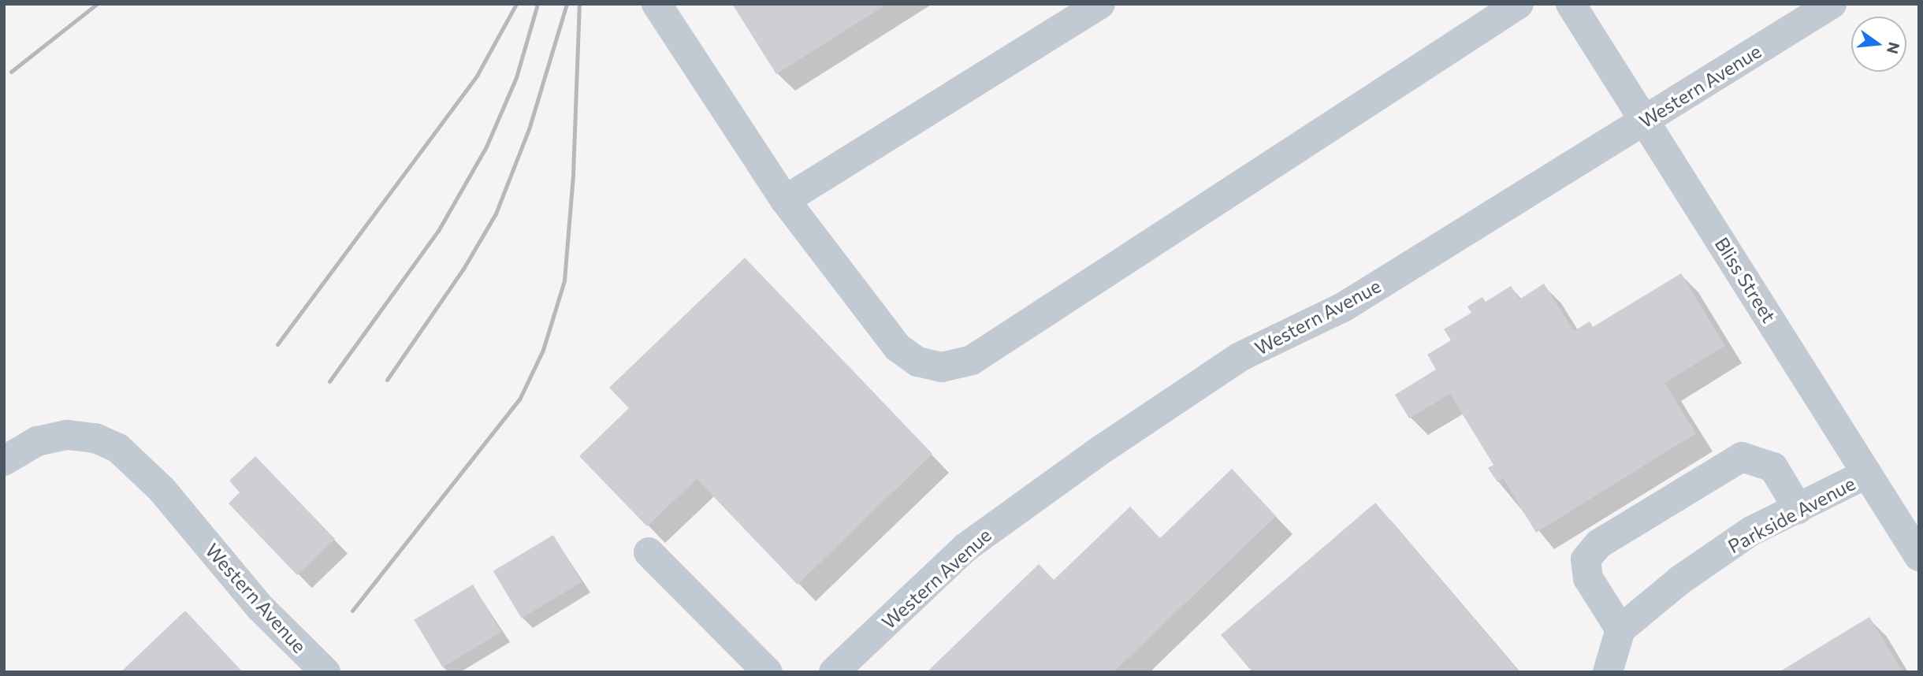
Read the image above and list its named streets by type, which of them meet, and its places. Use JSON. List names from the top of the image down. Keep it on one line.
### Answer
{"streets":{"street":["Western Avenue","Bliss Street","Parkside Avenue"]},"crossings":[["Western Avenue","Bliss Street"],["Bliss Street","Parkside Avenue"]],"north":"right"}
